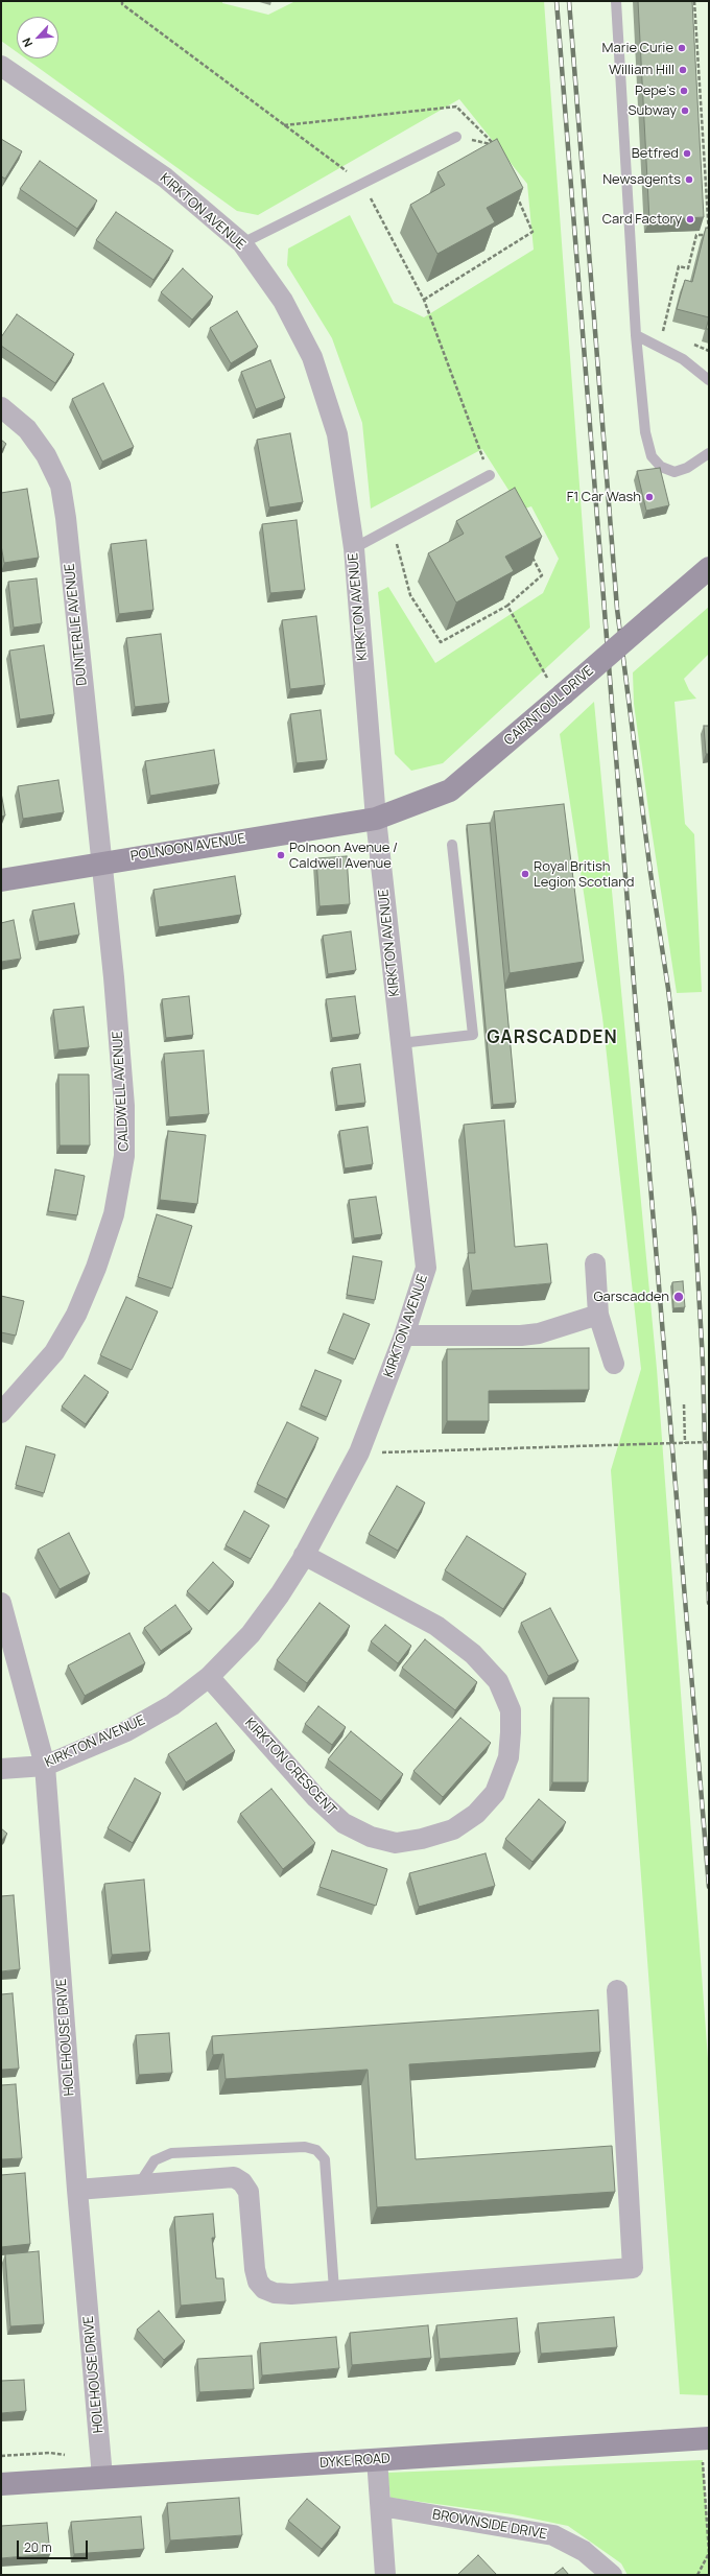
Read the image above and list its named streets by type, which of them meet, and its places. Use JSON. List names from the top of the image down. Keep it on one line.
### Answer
{"streets":{"street":["KIRKTON AVENUE","DUNTERLIE AVENUE","CAIRNTOUL DRIVE","POLNOON AVENUE","CALDWELL AVENUE","KIRKTON CRESCENT","HOLEHOUSE DRIVE","DYKE ROAD","BROWNSIDE DRIVE"]},"crossings":[["KIRKTON AVENUE","CAIRNTOUL DRIVE"],["KIRKTON AVENUE","POLNOON AVENUE"],["KIRKTON AVENUE","KIRKTON CRESCENT"],["KIRKTON AVENUE","HOLEHOUSE DRIVE"],["DUNTERLIE AVENUE","POLNOON AVENUE"],["DUNTERLIE AVENUE","CALDWELL AVENUE"],["CAIRNTOUL DRIVE","POLNOON AVENUE"],["POLNOON AVENUE","CALDWELL AVENUE"],["HOLEHOUSE DRIVE","DYKE ROAD"]],"districts":["GARSCADDEN"],"places":["Marie Curie","William Hill","Pepe's","Subway","Betfred","Newsagents","Card Factory","F1 Car Wash","Polnoon Avenue / Caldwell Avenue","Royal British Legion Scotland","Garscadden"],"scale_bar":"20 m","north":"bottom left"}
